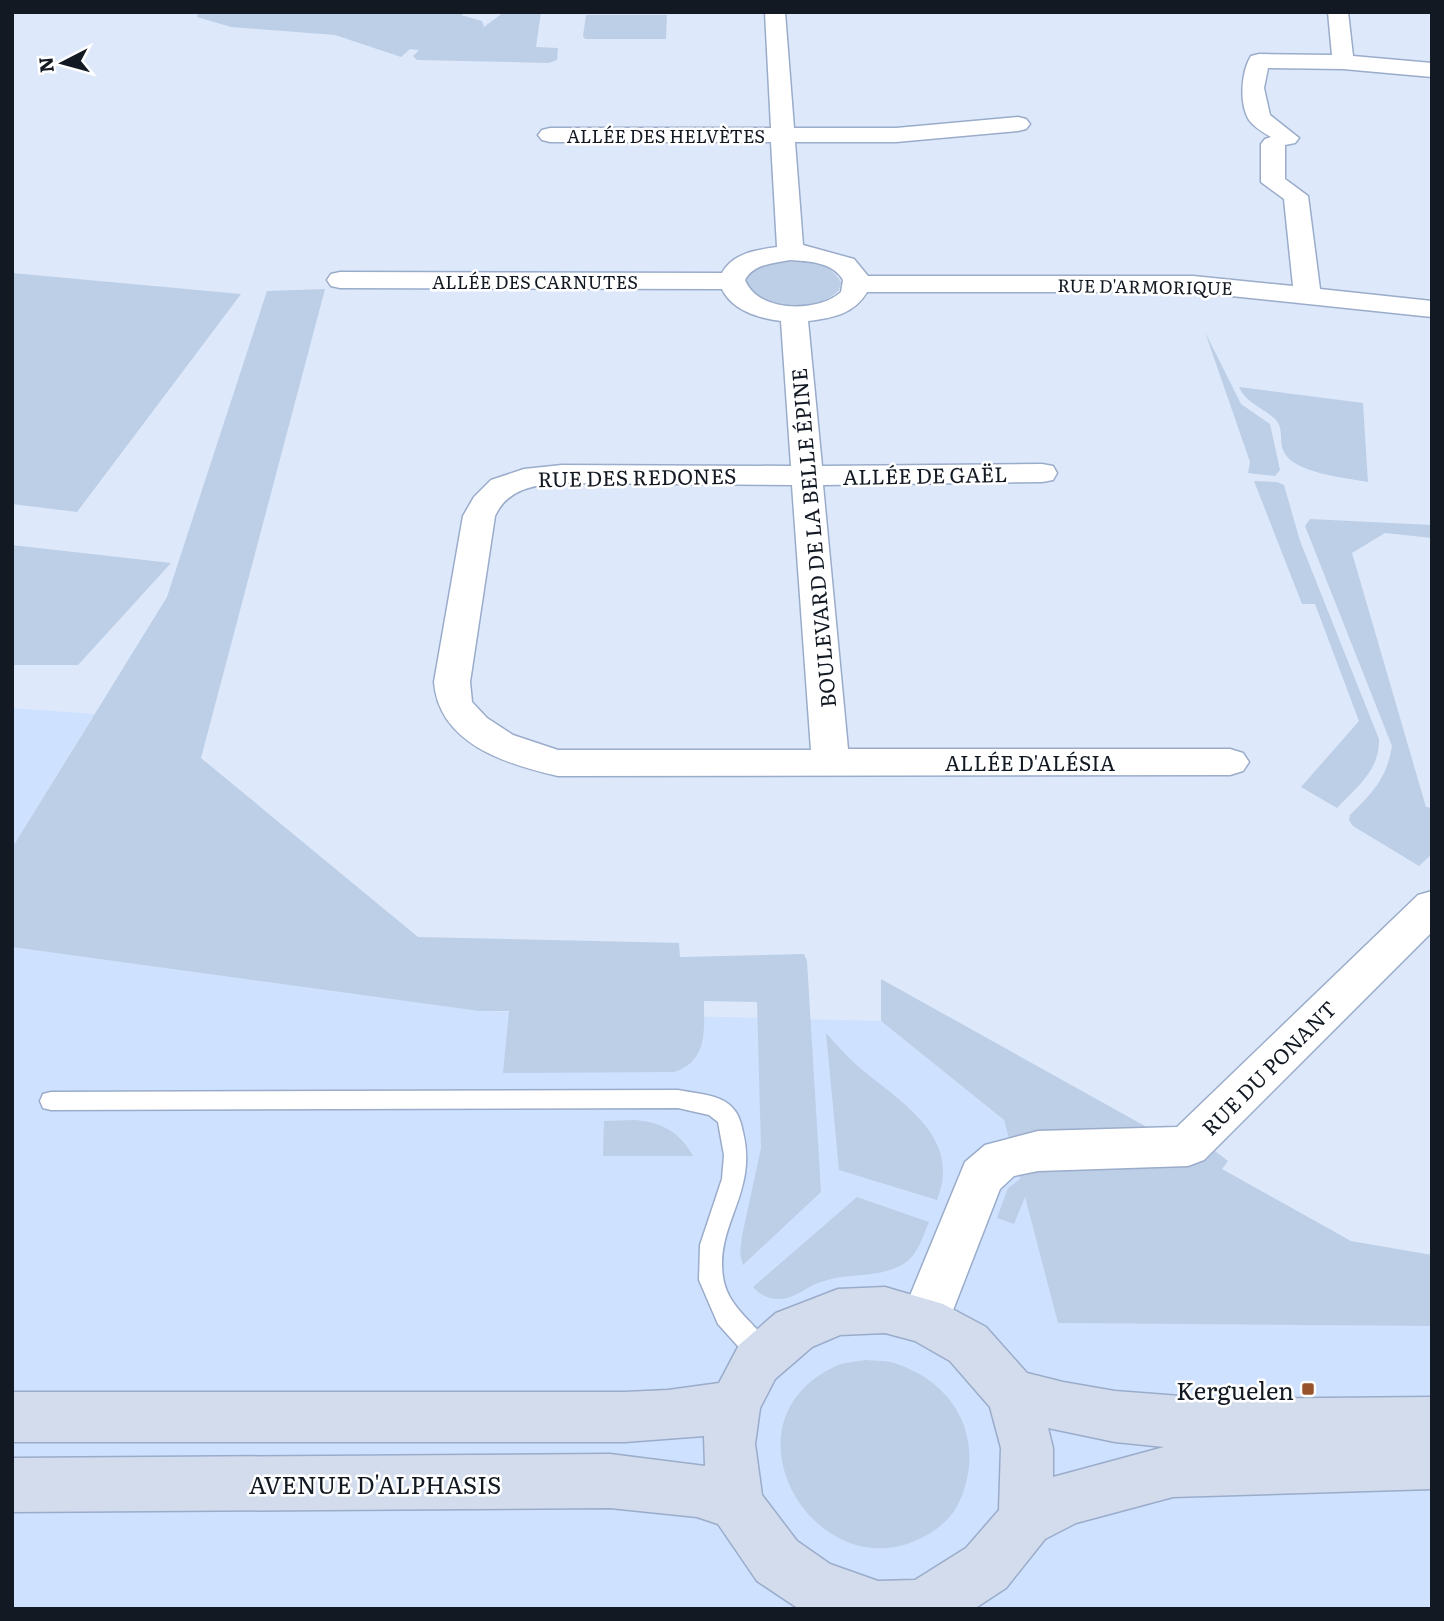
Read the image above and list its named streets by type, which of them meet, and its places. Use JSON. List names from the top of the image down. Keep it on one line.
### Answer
{"streets":{"street":["ALLÉE DES HELVÈTES","ALLÉE DES CARNUTES","RUE D'ARMORIQUE","ALLÉE DE GAËL","RUE DES REDONES","BOULEVARD DE LA BELLE ÉPINE","ALLÉE D'ALÉSIA","RUE DU PONANT","AVENUE D'ALPHASIS"]},"crossings":[["ALLÉE DE GAËL","RUE DES REDONES"],["ALLÉE DE GAËL","BOULEVARD DE LA BELLE ÉPINE"],["RUE DES REDONES","BOULEVARD DE LA BELLE ÉPINE"],["RUE DES REDONES","ALLÉE D'ALÉSIA"],["BOULEVARD DE LA BELLE ÉPINE","ALLÉE D'ALÉSIA"]],"places":{"transit":["Kerguelen"]},"north":"left"}
